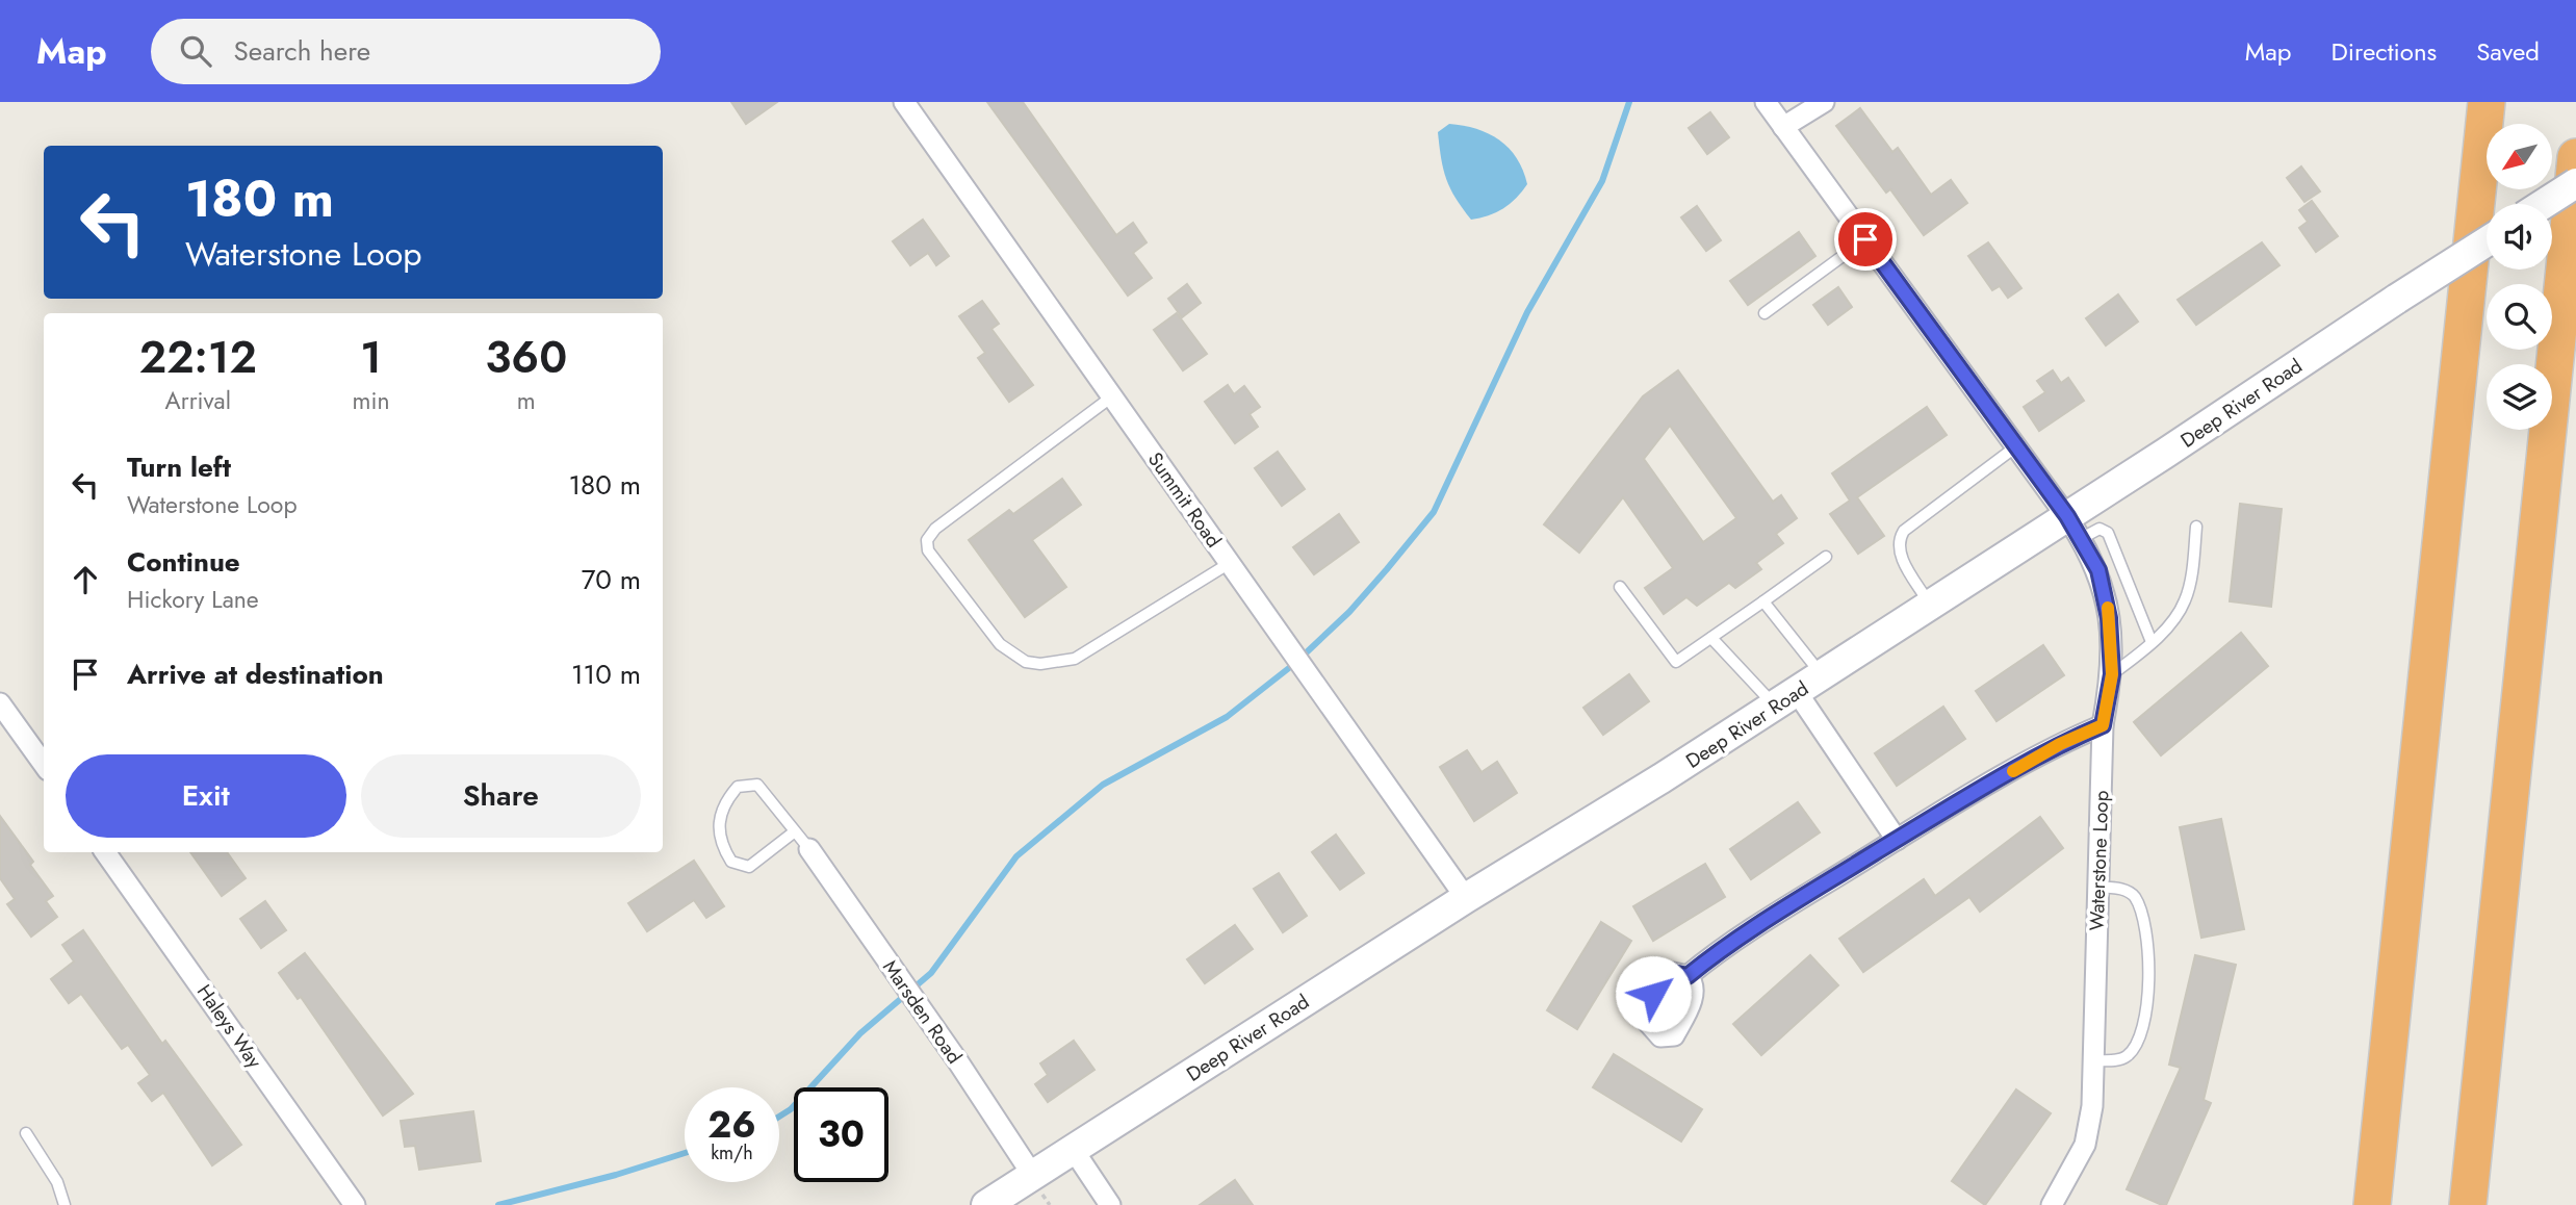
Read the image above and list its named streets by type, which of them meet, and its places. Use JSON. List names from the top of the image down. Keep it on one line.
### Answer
{"streets":{"street":["Deep River Road","Summit Road","Waterstone Loop","Marsden Road","Haleys Way"]},"crossings":[["Deep River Road","Summit Road"],["Deep River Road","Waterstone Loop"],["Deep River Road","Marsden Road"]],"north":"bottom left","page":{"header":"Map","search":"Search here","nav":["Map","Directions","Saved"],"turn":["180 m","Waterstone Loop"],"eta":["22:12","Arrival","1","min","360","m"],"list":[{"name":"Turn left","note":"Waterstone Loop","value":"180 m"},{"name":"Continue","note":"Hickory Lane","value":"70 m"},{"name":"Arrive at destination","value":"110 m"}],"buttons":["Exit","Share"],"speed":"26 km/h","limit":"30"}}
